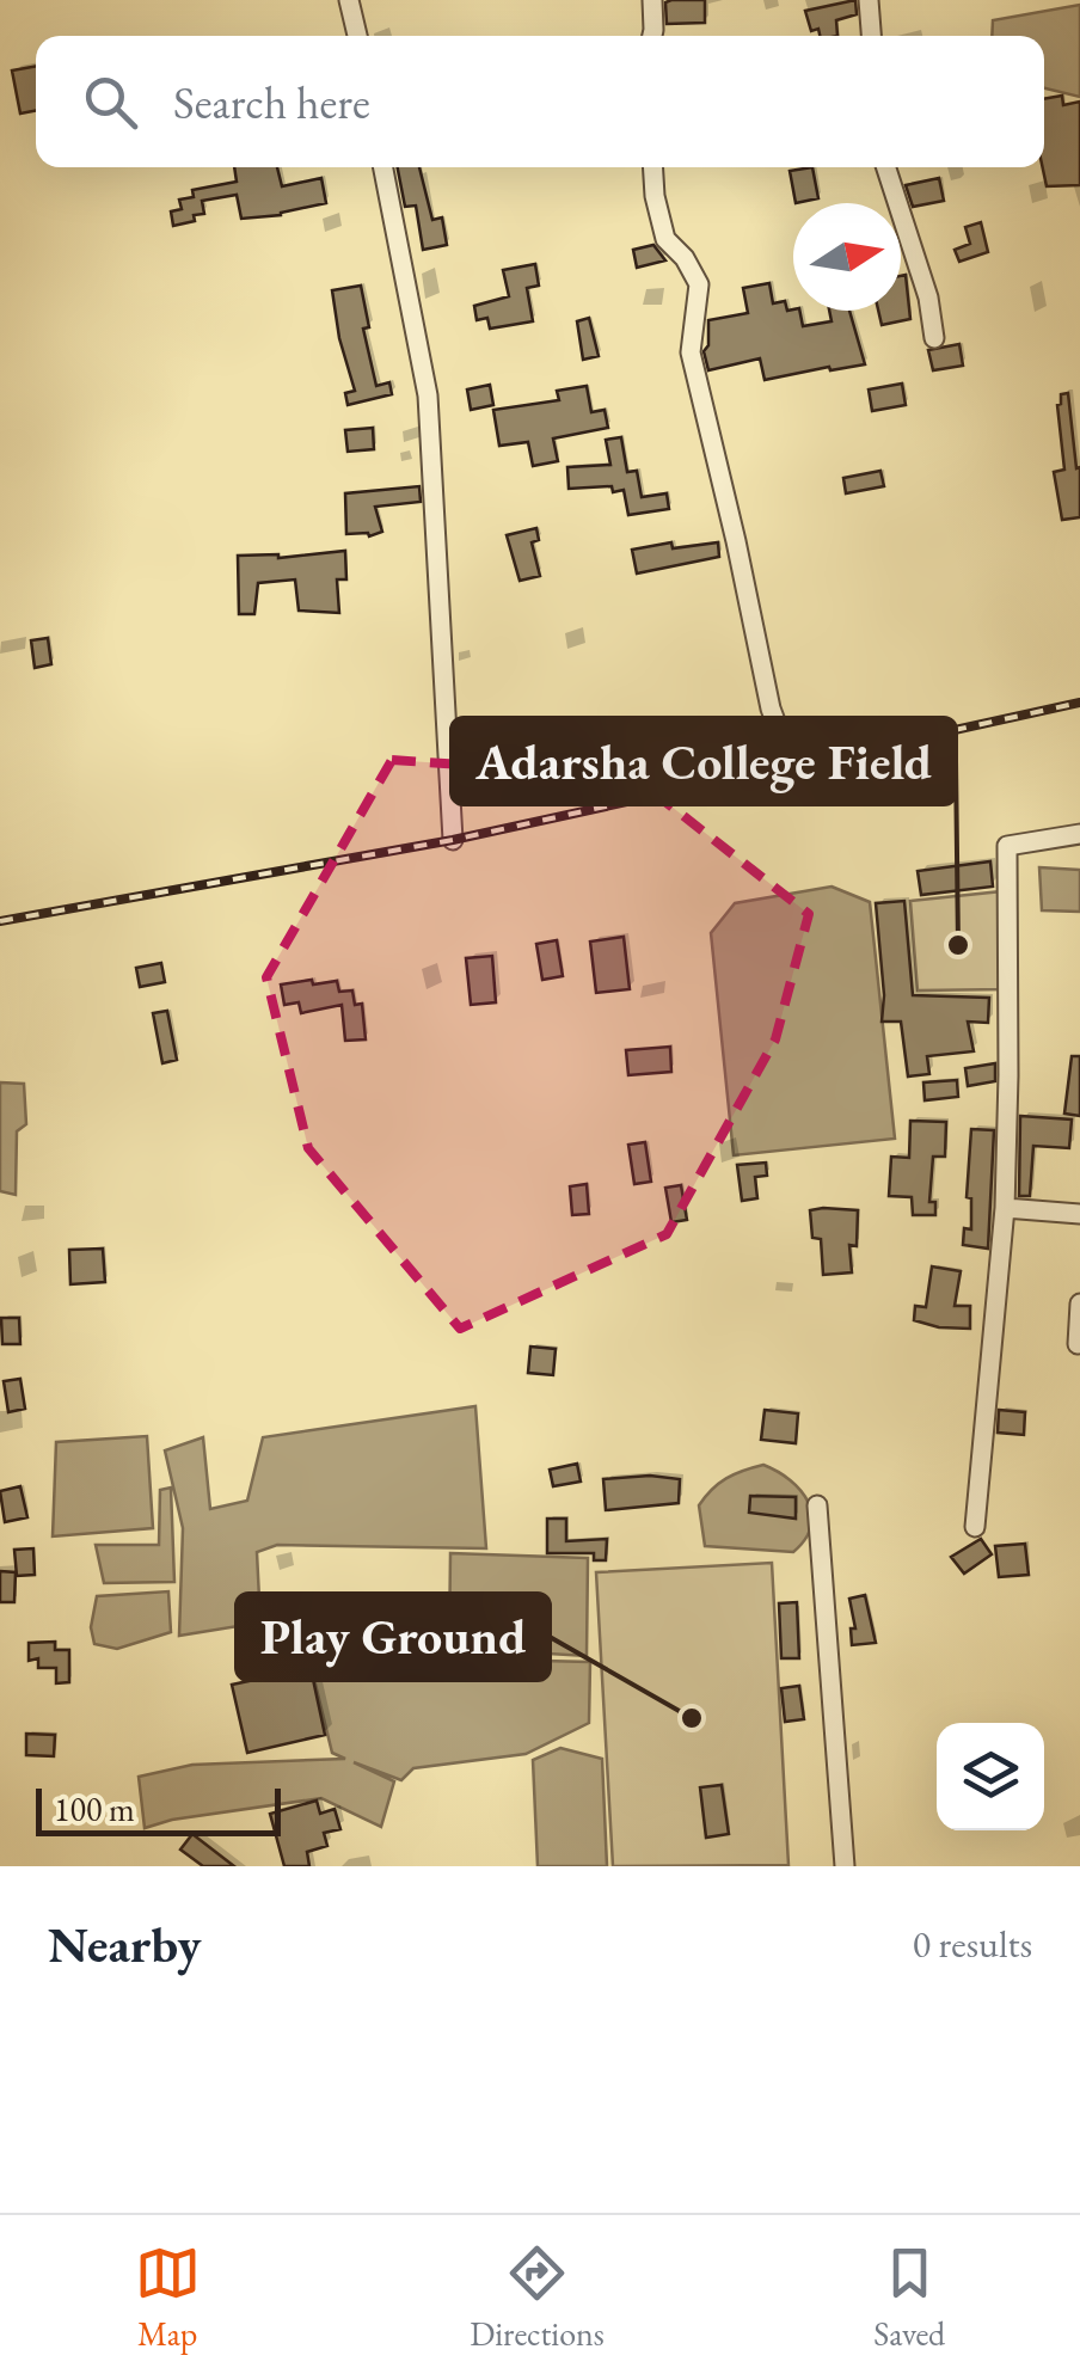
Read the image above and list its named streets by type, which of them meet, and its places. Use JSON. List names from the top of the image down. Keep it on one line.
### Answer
{"places":["Adarsha College Field","Play Ground"],"scale_bar":"100 m","north":"right","page":{"search":"Search here","scale":"100 m","heading":["Nearby","0 results"],"nav":["Map","Directions","Saved"]}}
